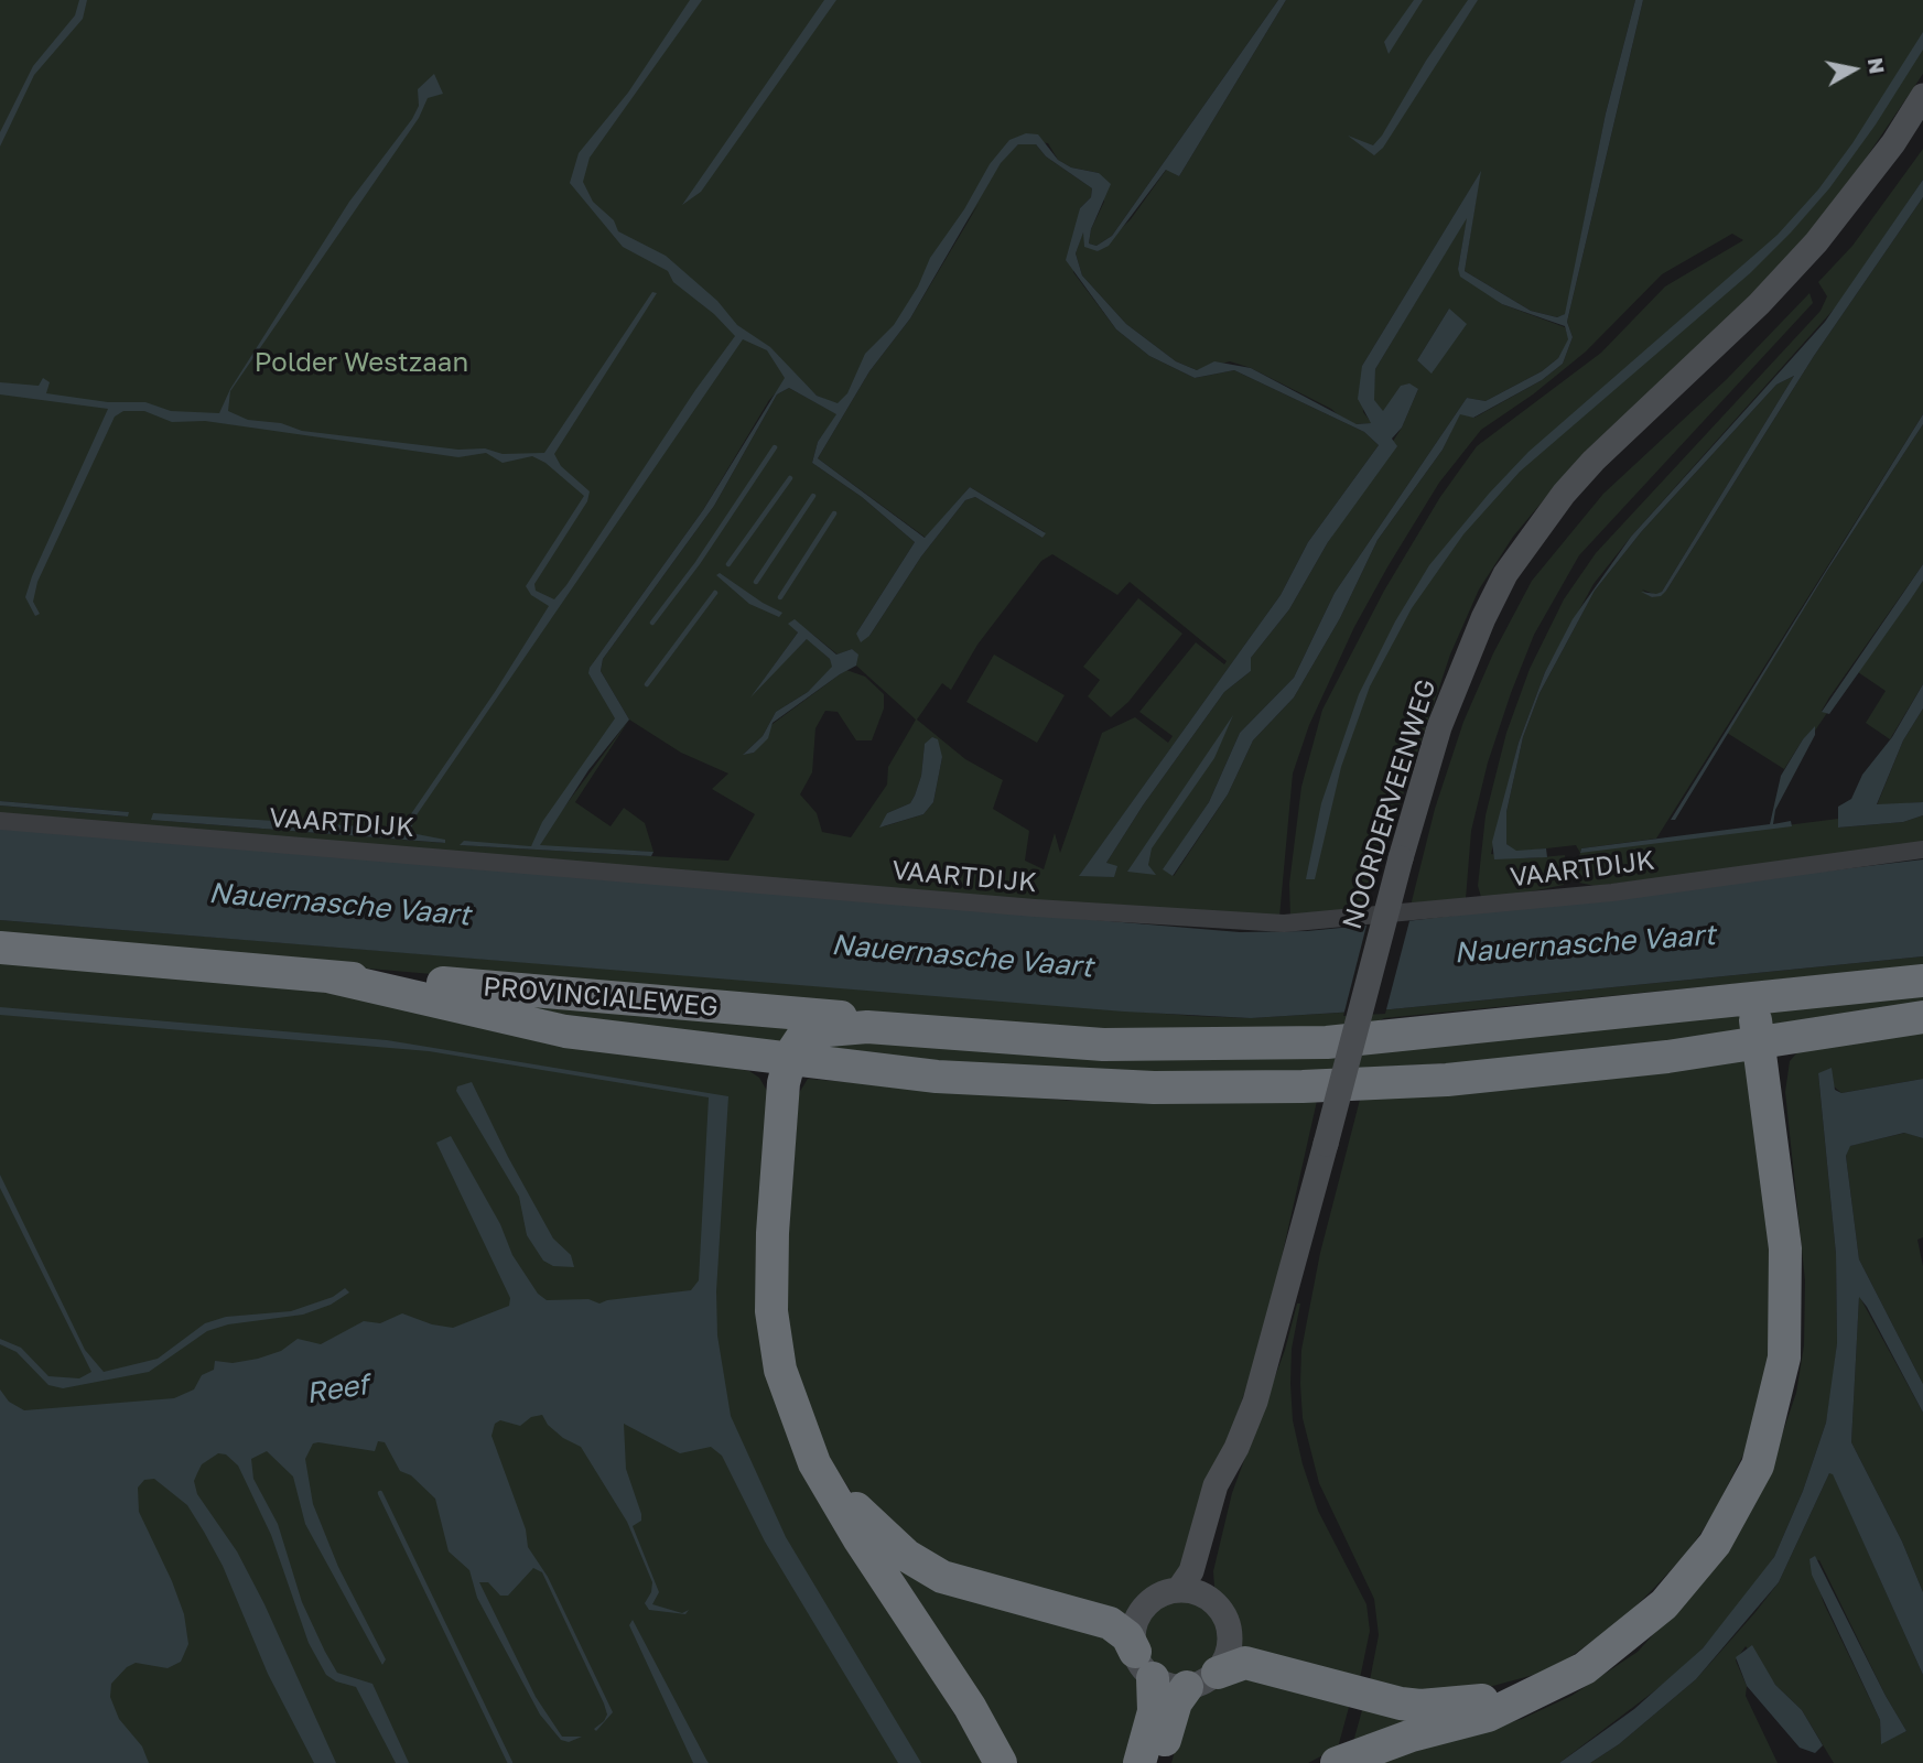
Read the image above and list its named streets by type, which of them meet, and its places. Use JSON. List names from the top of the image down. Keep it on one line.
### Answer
{"streets":{"highway":["PROVINCIALEWEG"],"street":["NOORDERVEENWEG","VAARTDIJK"]},"water":["Nauernasche Vaart","Reef"],"parks":["Polder Westzaan"],"north":"right"}
